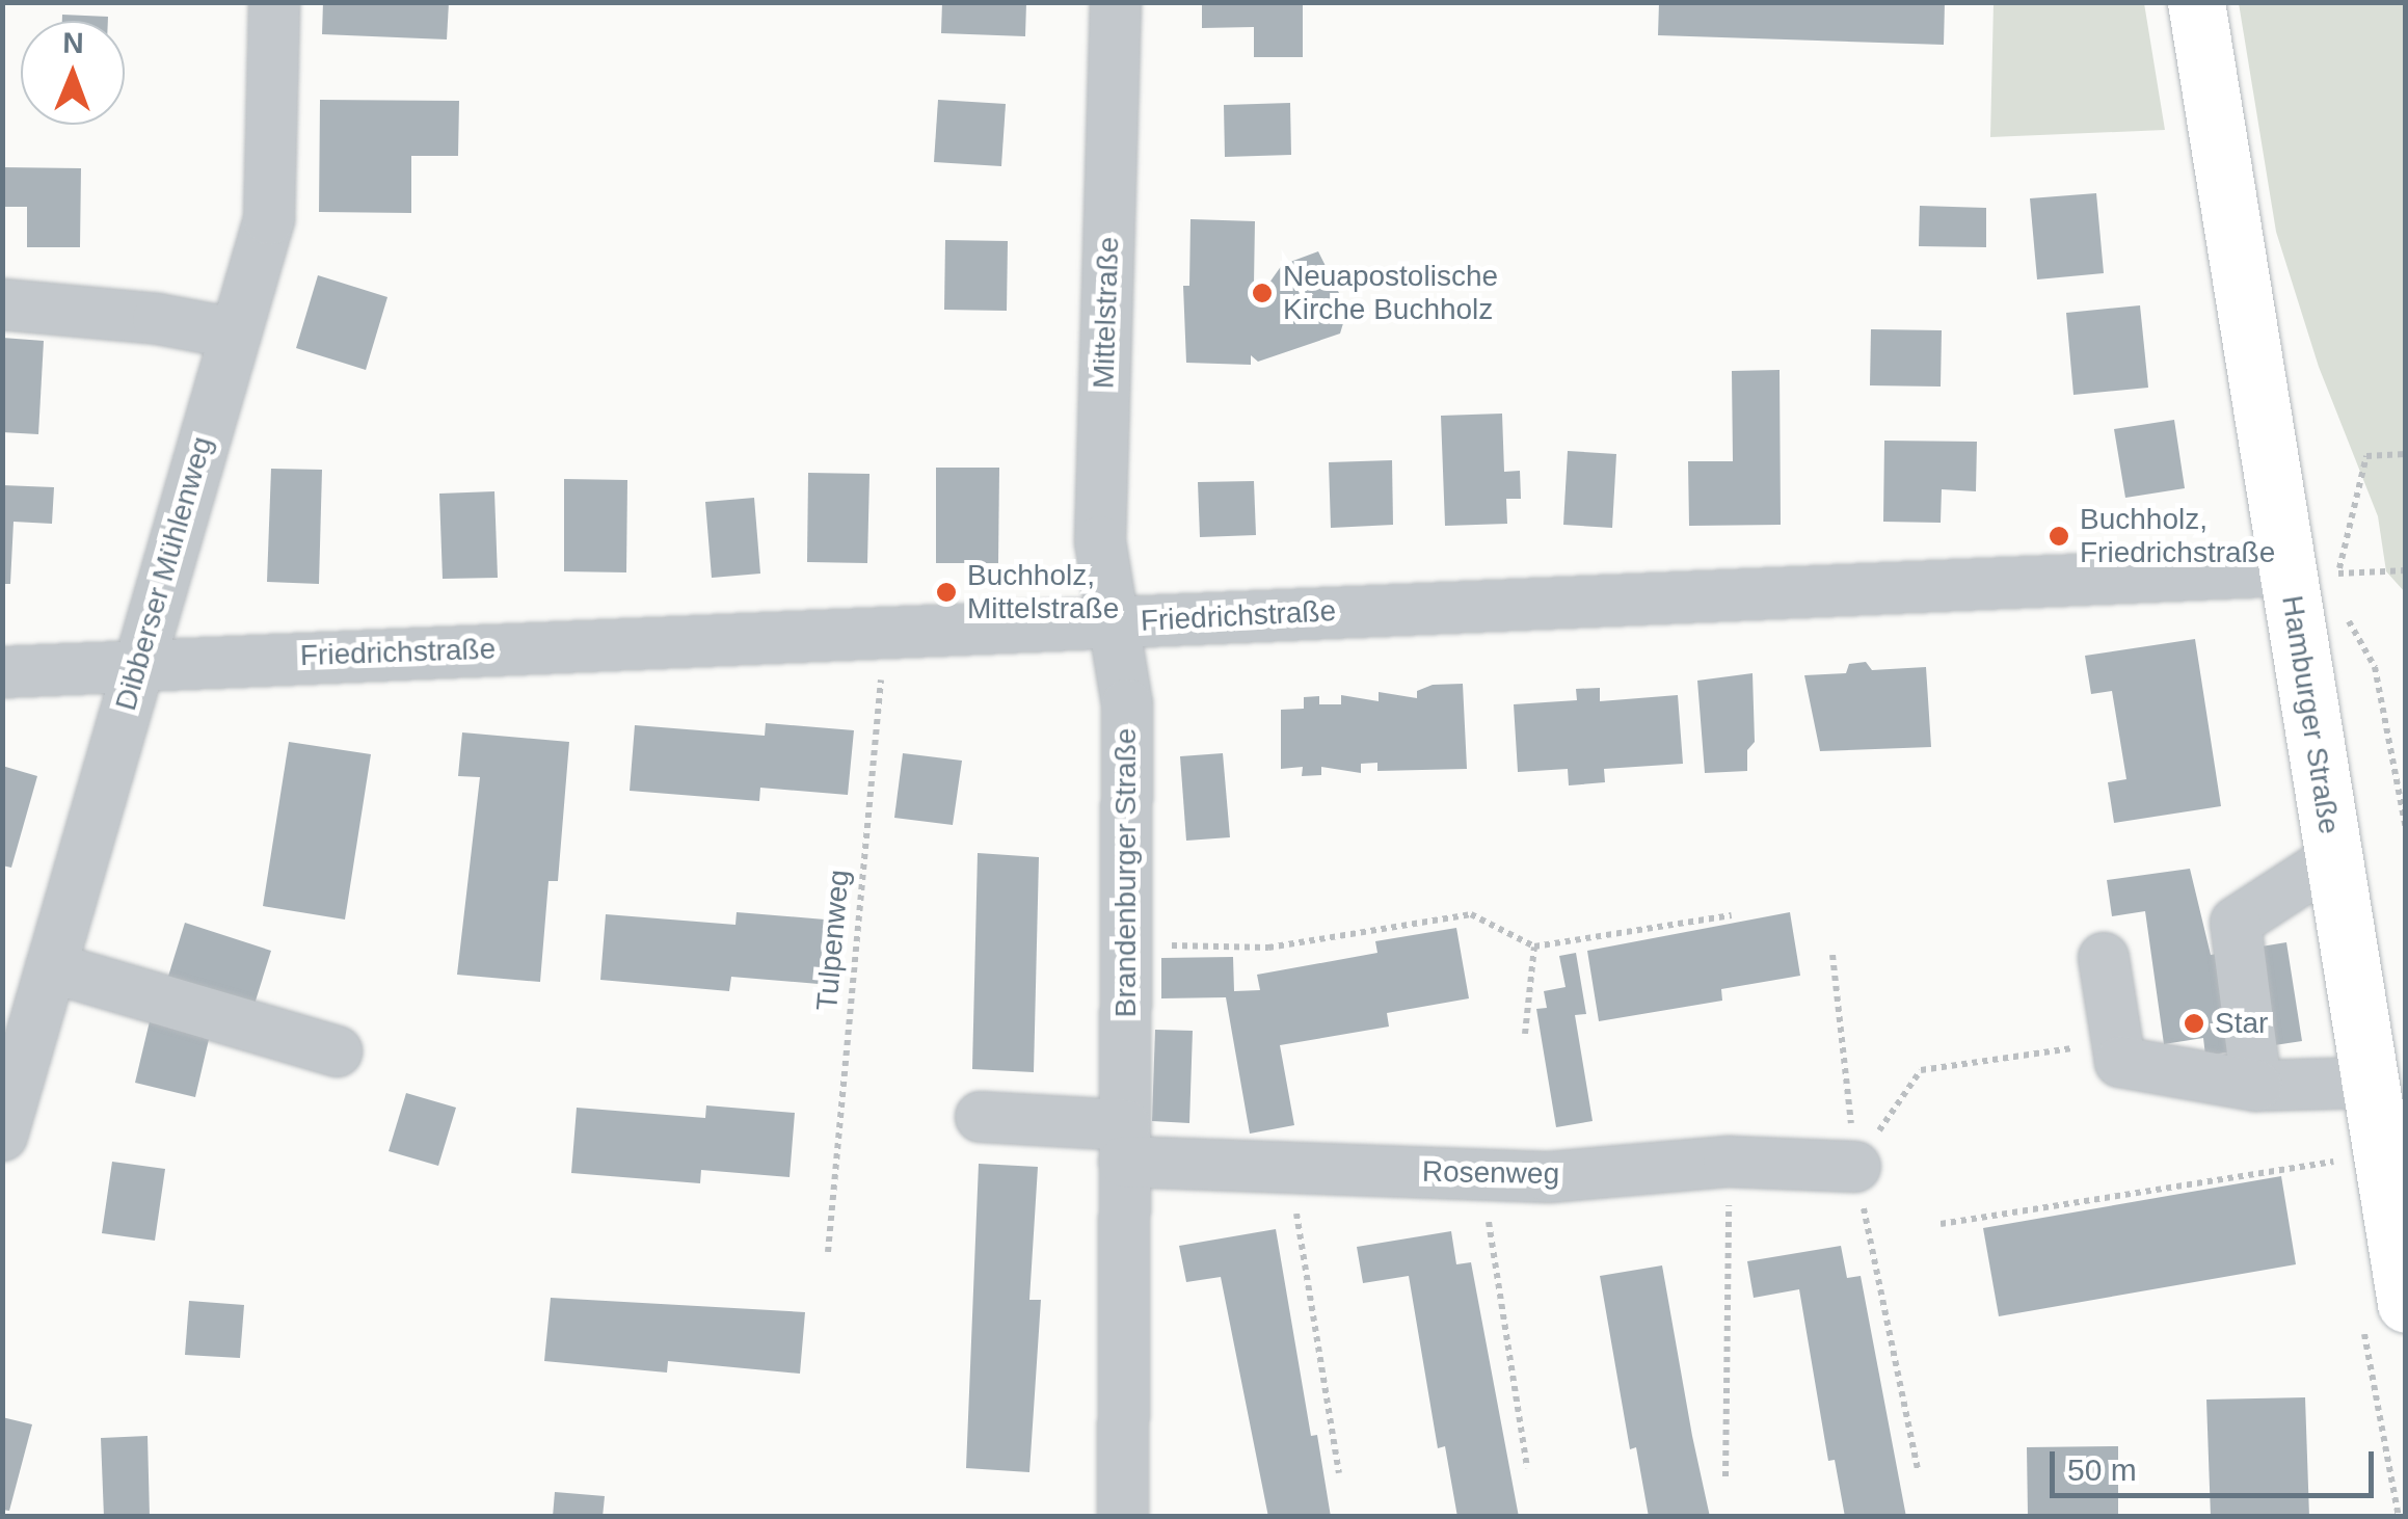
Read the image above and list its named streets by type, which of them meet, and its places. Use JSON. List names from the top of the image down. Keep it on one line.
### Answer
{"streets":{"main road":["Hamburger Straße"],"street":["Mittelstraße","Dibberser Mühlenweg","Friedrichstraße","Brandenburger Straße","Rosenweg"],"path":["Tulpenweg"]},"crossings":[["Mittelstraße","Friedrichstraße"],["Mittelstraße","Brandenburger Straße"],["Dibberser Mühlenweg","Friedrichstraße"],["Friedrichstraße","Hamburger Straße"],["Friedrichstraße","Brandenburger Straße"],["Friedrichstraße","Tulpenweg"],["Brandenburger Straße","Rosenweg"]],"places":["Neuapostolische Kirche Buchholz","Buchholz, Friedrichstraße","Buchholz, Mittelstraße","Star"],"scale_bar":"50 m","north":"top"}
